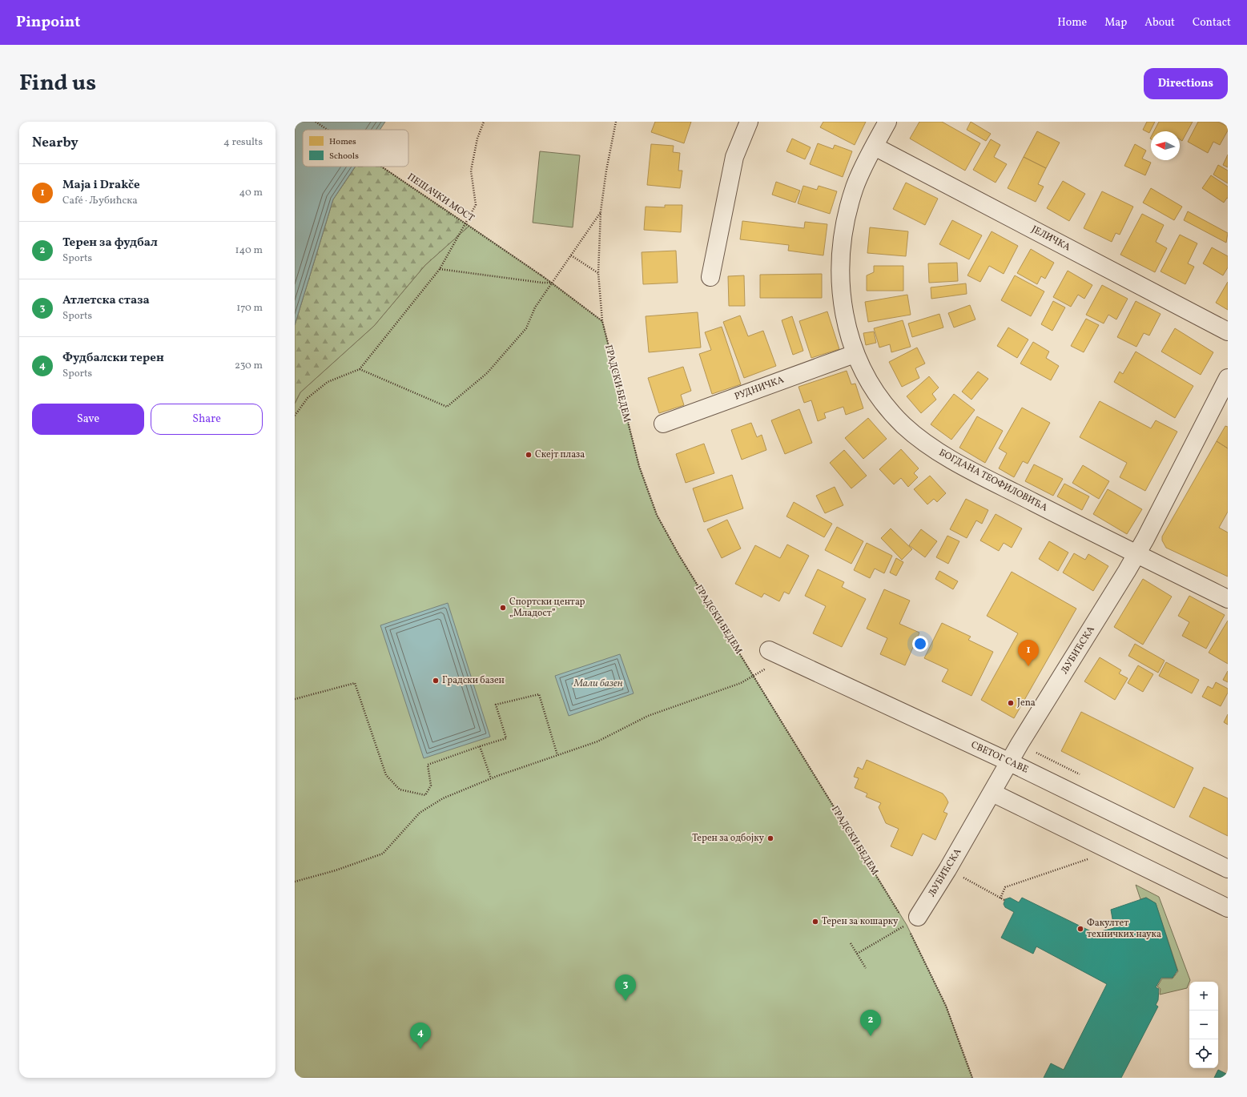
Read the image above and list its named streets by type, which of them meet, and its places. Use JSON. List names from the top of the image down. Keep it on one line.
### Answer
{"streets":{"street":["ЈЕЛИЧКА","РУДНИЧКА","БОГДАНА ТЕОФИЛОВИЋА","ЉУБИЋСКА","СВЕТОГ САВЕ"],"path":["ПЕШАЧКИ МОСТ","ГРАДСКИ БЕДЕМ"]},"crossings":[["ПЕШАЧКИ МОСТ","ГРАДСКИ БЕДЕМ"],["ЈЕЛИЧКА","БОГДАНА ТЕОФИЛОВИЋА"],["ГРАДСКИ БЕДЕМ","ЉУБИЋСКА"],["РУДНИЧКА","БОГДАНА ТЕОФИЛОВИЋА"],["БОГДАНА ТЕОФИЛОВИЋА","ЉУБИЋСКА"],["ЉУБИЋСКА","СВЕТОГ САВЕ"]],"water":["Мали базен"],"places":["Скејт плаза","Спортски центар „Младост”","Градски базен","Jena","Терен за одбојку","Терен за кошарку","Факултет техничких наука"],"legend":["Homes","Schools"],"north":"left","page":{"header":"Pinpoint","nav":["Home","Map","About","Contact"],"title":"Find us","buttons":["Directions",["Save","Share"]],"heading":["Nearby","4 results"],"list":[{"mark":"1","name":"Maja i Drakče","note":"Café · Љубићска","value":"40 m"},{"mark":"2","name":"Терен за фудбал","note":"Sports","value":"140 m"},{"mark":"3","name":"Атлетска стаза","note":"Sports","value":"170 m"},{"mark":"4","name":"Фудбалски терен","note":"Sports","value":"230 m"}],"pins":["1","3","2","4"],"map_buttons":["+","−"]}}
